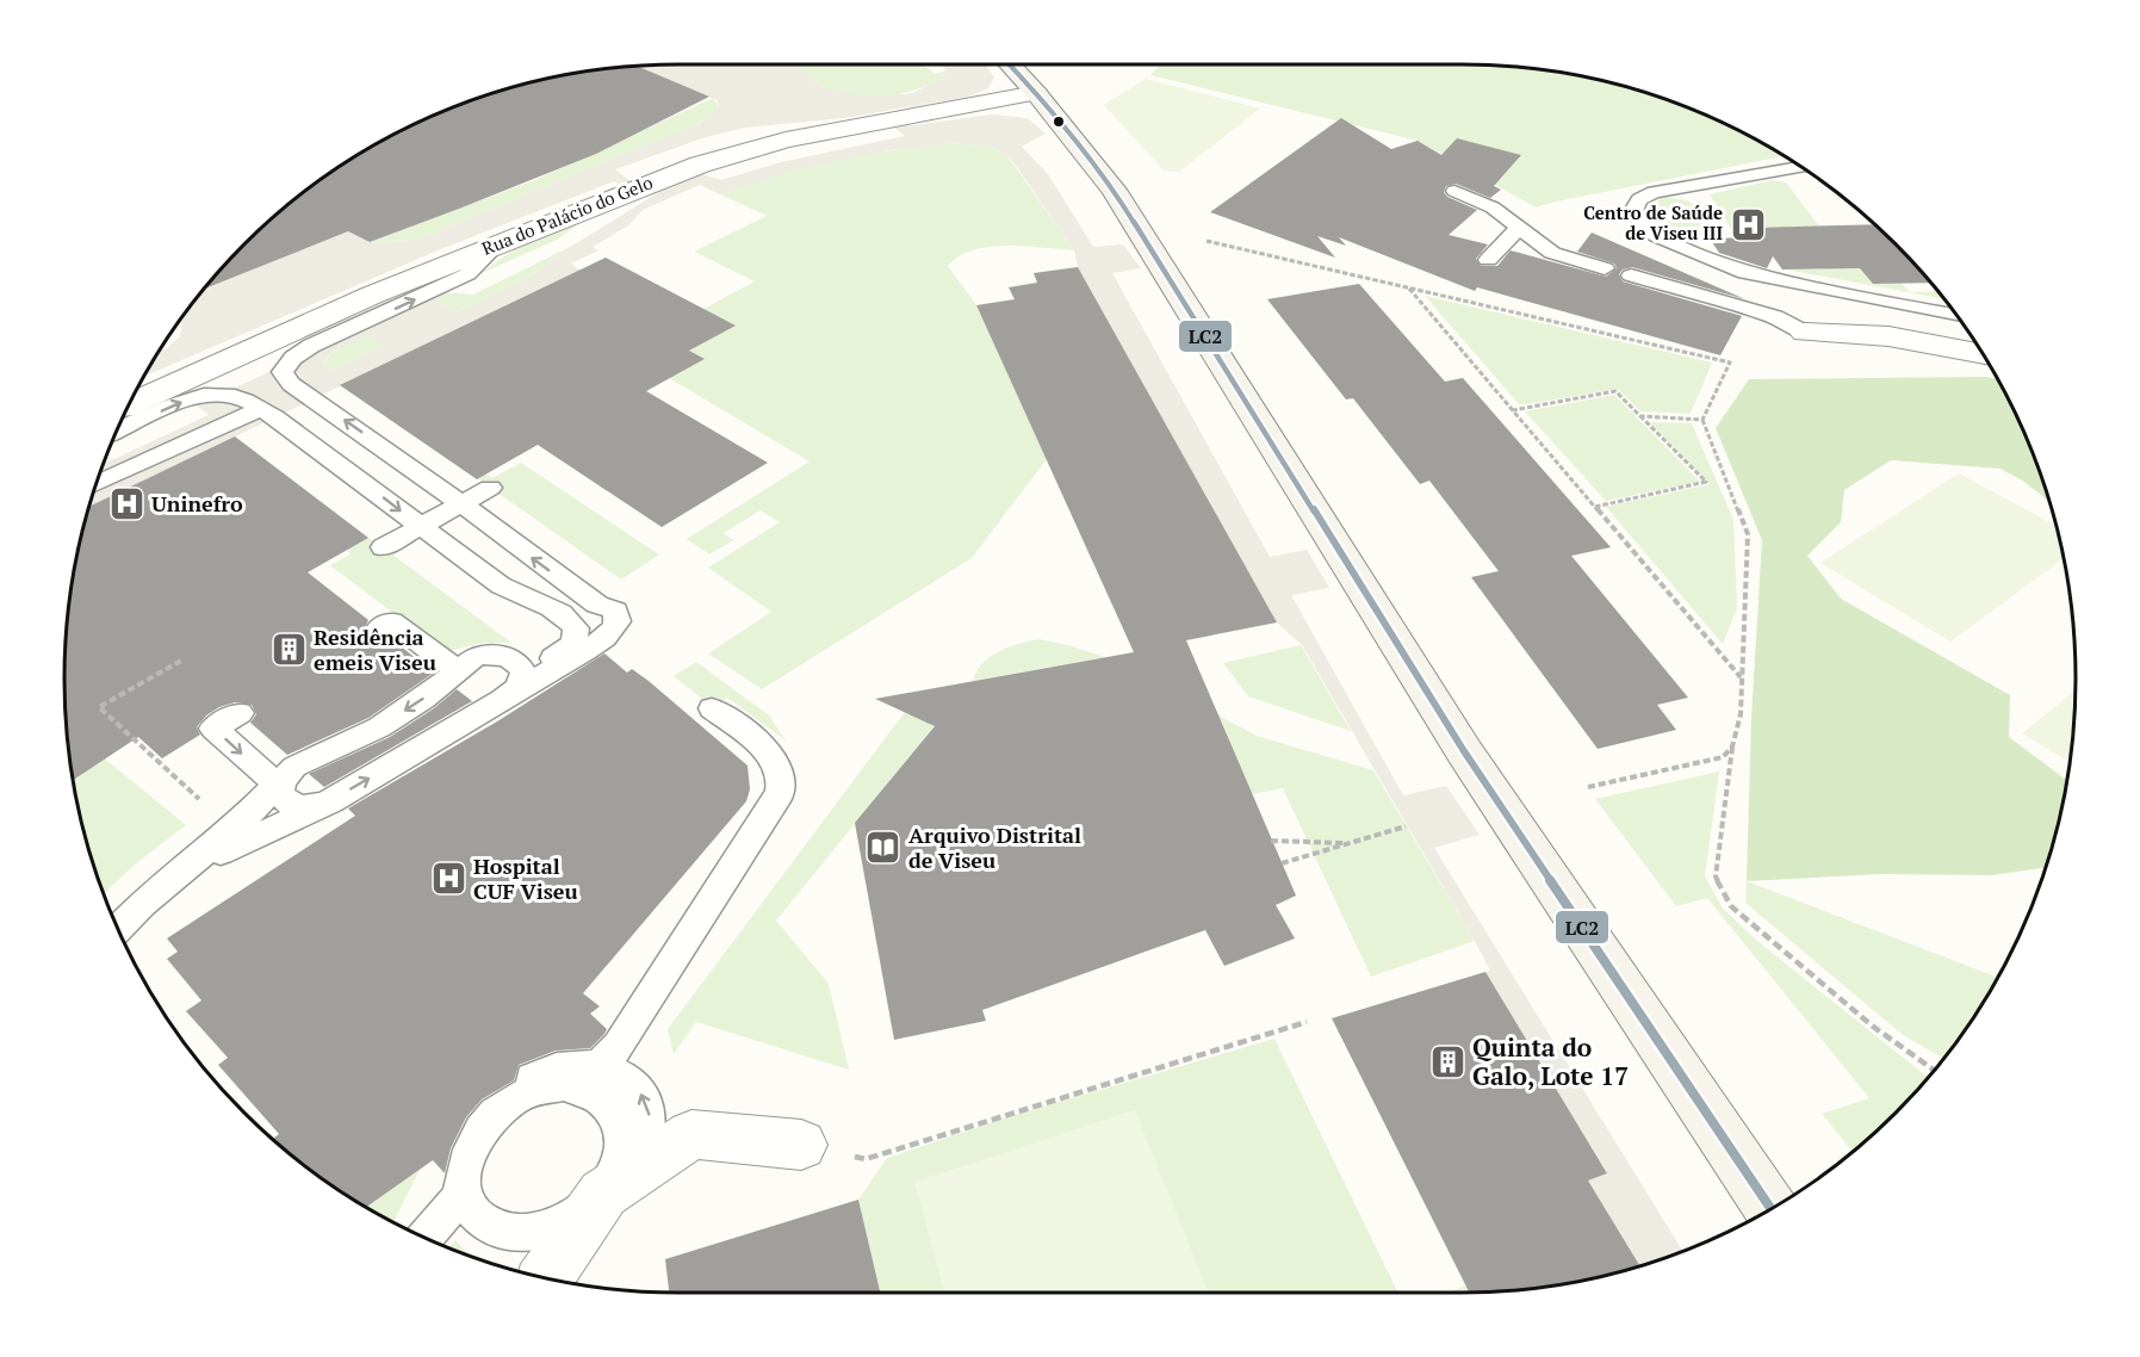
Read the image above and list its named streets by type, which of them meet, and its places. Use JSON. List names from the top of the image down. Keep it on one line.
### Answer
{"streets":{"street":["Rua do Palácio do Gelo"]},"places":{"hospital":["Centro de Saúde de Viseu III","Uninefro","Hospital CUF Viseu"],"building":["Residência emeis Viseu","Quinta do Galo, Lote 17"],"library":["Arquivo Distrital de Viseu"]},"lines":["transit line LC2"]}
